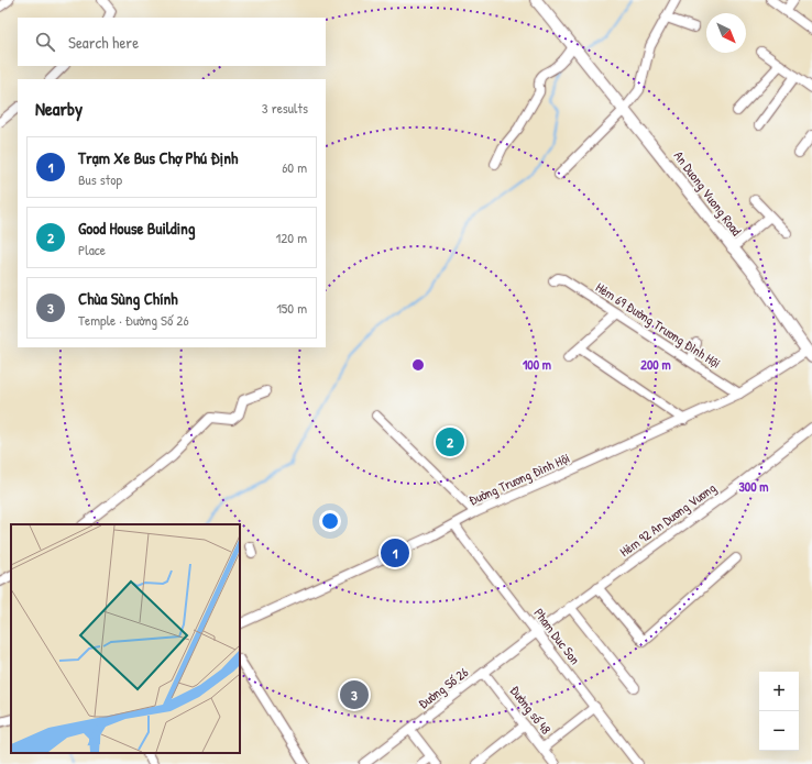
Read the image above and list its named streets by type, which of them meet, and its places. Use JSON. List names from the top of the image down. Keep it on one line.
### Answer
{"streets":{"main road":["An Duong Vuong Road"],"street":["Hẻm 69 Đường Trương Đình Hội","Đường Trương Đình Hội","Hẻm 92 An Dương Vương","Pham Duc Son","Đường Số 26","Đường số 48"]},"crossings":[["An Duong Vuong Road","Đường Trương Đình Hội"],["Hẻm 69 Đường Trương Đình Hội","Đường Trương Đình Hội"],["Đường Trương Đình Hội","Pham Duc Son"],["Hẻm 92 An Dương Vương","Pham Duc Son"],["Hẻm 92 An Dương Vương","Đường Số 26"],["Pham Duc Son","Đường Số 26"],["Pham Duc Son","Đường số 48"],["Đường Số 26","Đường số 48"]],"north":"bottom right","page":{"search":"Search here","heading":["Nearby","3 results"],"list":[{"mark":"1","name":"Trạm Xe Bus Chợ Phú Định","note":"Bus stop","value":"60 m"},{"mark":"2","name":"Good House Building","note":"Place","value":"120 m"},{"mark":"3","name":"Chùa Sùng Chính","note":"Temple · Đường Số 26","value":"150 m"}],"pins":["2","1","3"],"map_buttons":["+","−"]},"rings":["100 m","200 m","300 m"]}
